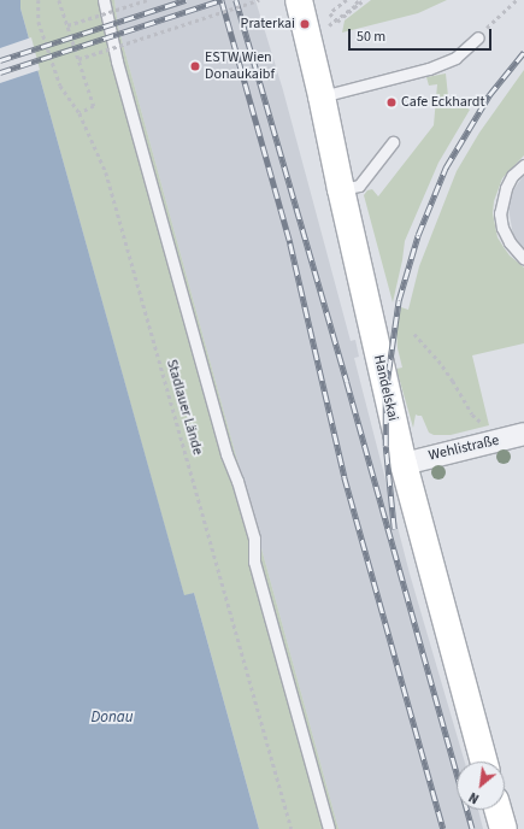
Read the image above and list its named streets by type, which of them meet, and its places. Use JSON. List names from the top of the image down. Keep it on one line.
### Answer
{"streets":{"main road":["Handelskai"],"street":["Wehlistraße"],"path":["Stadlauer Lände"]},"crossings":[["Handelskai","Wehlistraße"]],"water":["Donau"],"places":["Praterkai","ESTW Wien Donaukaibf","Cafe Eckhardt"],"scale_bar":"50 m","north":"bottom left"}
